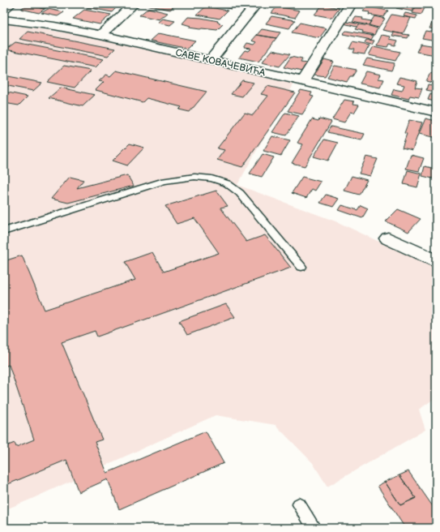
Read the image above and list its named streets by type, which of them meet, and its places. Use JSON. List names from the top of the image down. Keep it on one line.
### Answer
{"streets":{"street":["САВЕ КОВАЧЕВИЋА"]}}
